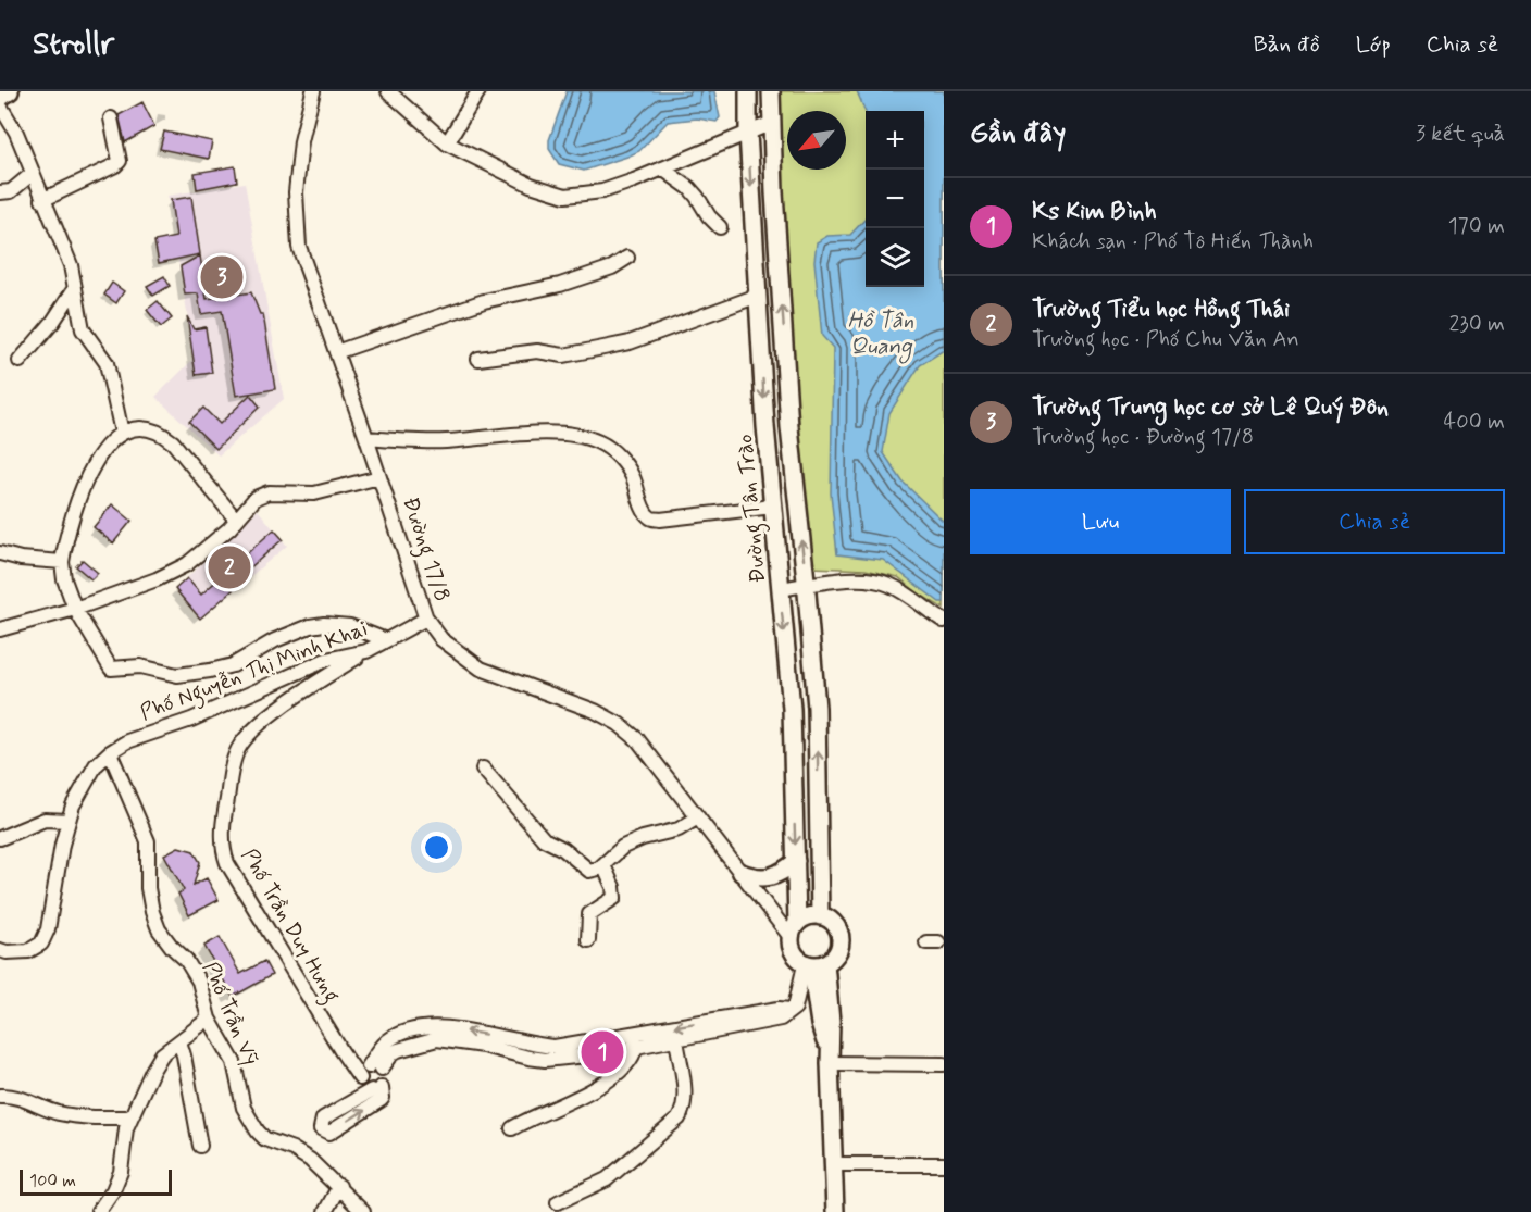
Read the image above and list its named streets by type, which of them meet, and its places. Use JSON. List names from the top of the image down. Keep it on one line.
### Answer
{"streets":{"main road":["Đường Tân Trào"],"street":["Đường 17/8","Phố Nguyễn Thị Minh Khai","Phố Trần Duy Hưng","Phố Trần Vỹ"]},"crossings":[["Đường Tân Trào","Đường 17/8"],["Đường 17/8","Phố Nguyễn Thị Minh Khai"],["Phố Nguyễn Thị Minh Khai","Phố Trần Duy Hưng"],["Phố Nguyễn Thị Minh Khai","Phố Trần Vỹ"]],"water":["Hồ Tân Quang"],"scale_bar":"100 m","north":"bottom left","page":{"header":"Strollr","nav":["Bản đồ","Lớp","Chia sẻ"],"heading":["Gần đây","3 kết quả"],"map_buttons":["+","−"],"list":[{"mark":"1","name":"Ks Kim Bình","note":"Khách sạn · Phố Tô Hiến Thành","value":"170 m"},{"mark":"2","name":"Trường Tiểu học Hồng Thái","note":"Trường học · Phố Chu Văn An","value":"230 m"},{"mark":"3","name":"Trường Trung học cơ sở Lê Quý Đôn","note":"Trường học · Đường 17/8","value":"400 m"}],"pins":["3","2","1"],"buttons":["Lưu","Chia sẻ"],"scale":"100 m"}}
